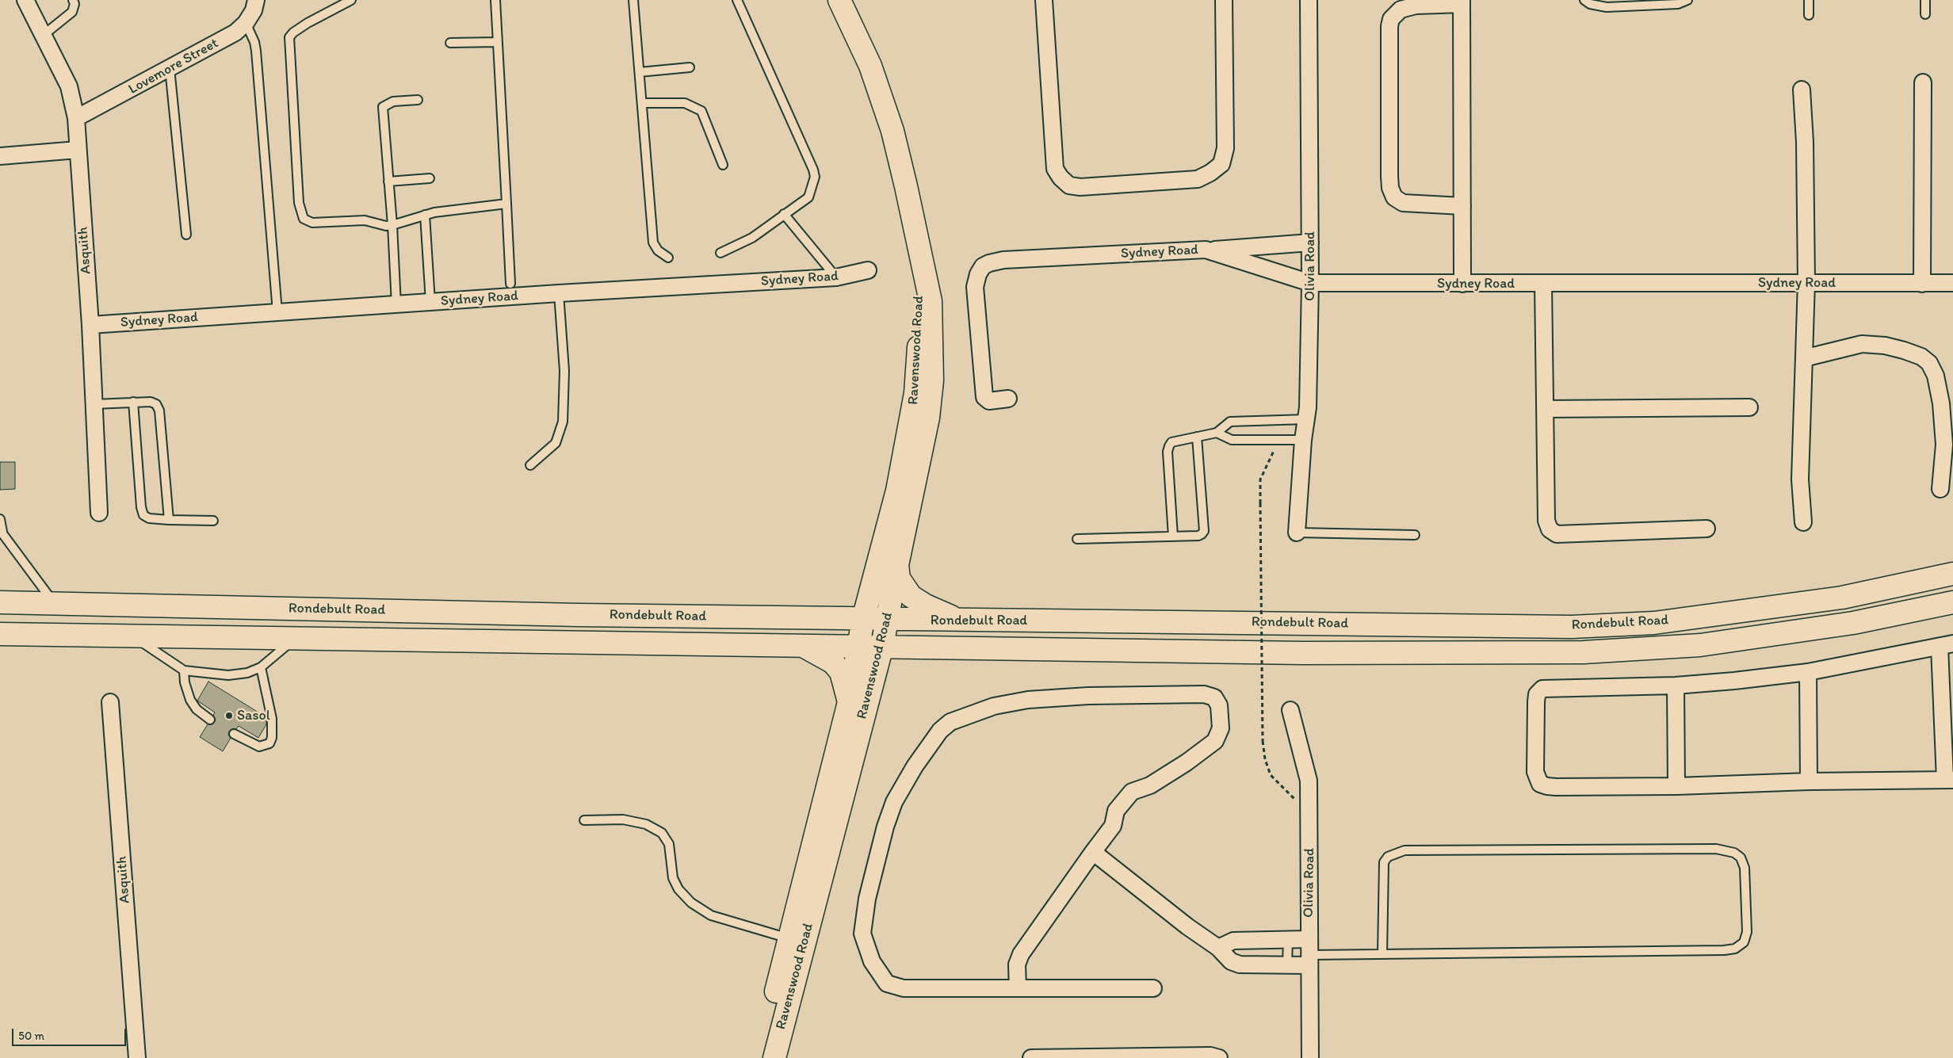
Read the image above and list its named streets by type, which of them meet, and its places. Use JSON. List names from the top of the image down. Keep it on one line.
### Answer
{"streets":{"main road":["Ravenswood Road","Rondebult Road"],"street":["Lovemore Street","Asquith","Sydney Road","Olivia Road"]},"crossings":[["Lovemore Street","Asquith"],["Asquith","Sydney Road"],["Sydney Road","Olivia Road"],["Ravenswood Road","Rondebult Road"]],"places":["Sasol"],"scale_bar":"50 m"}
